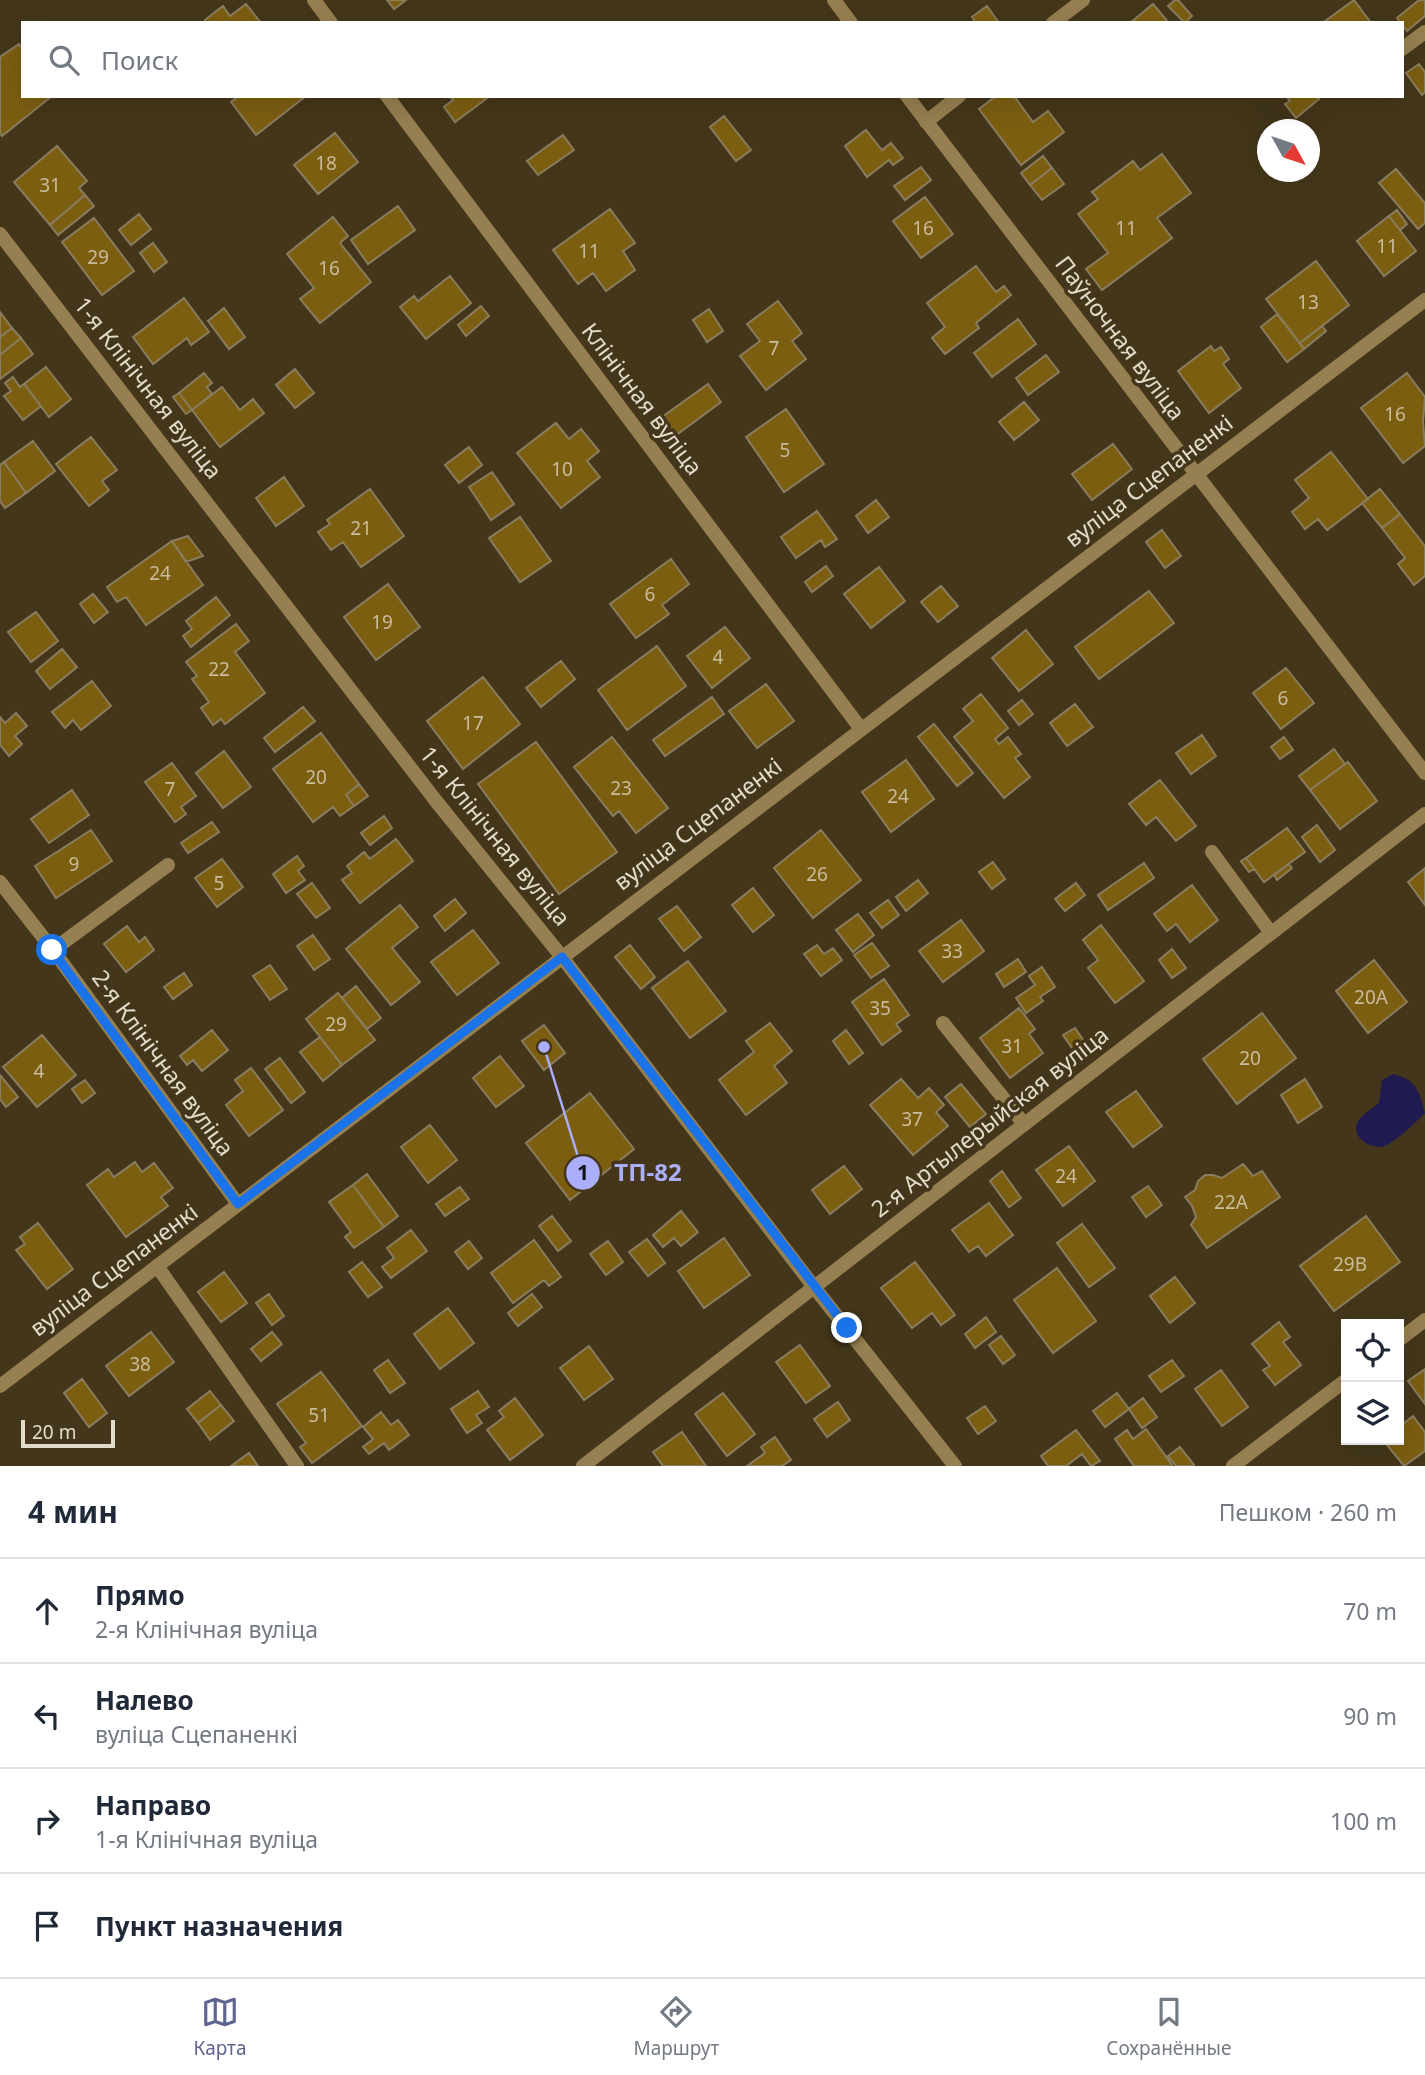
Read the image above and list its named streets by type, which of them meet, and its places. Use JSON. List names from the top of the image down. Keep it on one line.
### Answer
{"streets":{"street":["Паўночная вуліца","1-я Клінічная вуліца","Клінічная вуліца","вуліца Сцепаненкі","2-я Клінічная вуліца","2-я Артылерыйская вуліца"]},"crossings":[["Паўночная вуліца","вуліца Сцепаненкі"],["1-я Клінічная вуліца","вуліца Сцепаненкі"],["1-я Клінічная вуліца","2-я Артылерыйская вуліца"],["Клінічная вуліца","вуліца Сцепаненкі"],["вуліца Сцепаненкі","2-я Клінічная вуліца"]],"places":["ТП-82"],"house_numbers":["18","31","16","11","11","11","29","16","13","7","16","5","10","21","24","6","19","4","22","6","17","20","23","7","24","9","26","5","33","20А","35","29","31","20","4","37","24","22А","29В","38","51"],"scale_bar":"20 m","north":"bottom right","page":{"search":"Поиск","scale":"20 m","heading":["4 мин","Пешком · 260 m"],"list":[["Прямо","2-я Клінічная вуліца","70 m"],["Налево","вуліца Сцепаненкі","90 m"],["Направо","1-я Клінічная вуліца","100 m"],"Пункт назначения"],"nav":["Карта","Маршрут","Сохранённые"]}}
